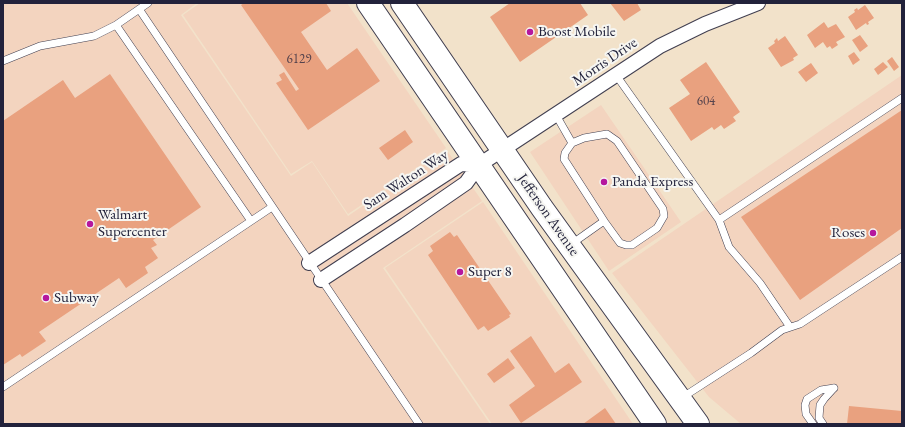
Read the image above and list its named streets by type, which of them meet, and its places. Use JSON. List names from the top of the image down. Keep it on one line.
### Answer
{"streets":{"main road":["Jefferson Avenue"],"street":["Morris Drive","Sam Walton Way"]},"crossings":[["Morris Drive","Sam Walton Way"],["Morris Drive","Jefferson Avenue"],["Sam Walton Way","Jefferson Avenue"]],"places":["Boost Mobile","Panda Express","Walmart Supercenter","Roses","Super 8","Subway"],"house_numbers":["6129","604"]}
